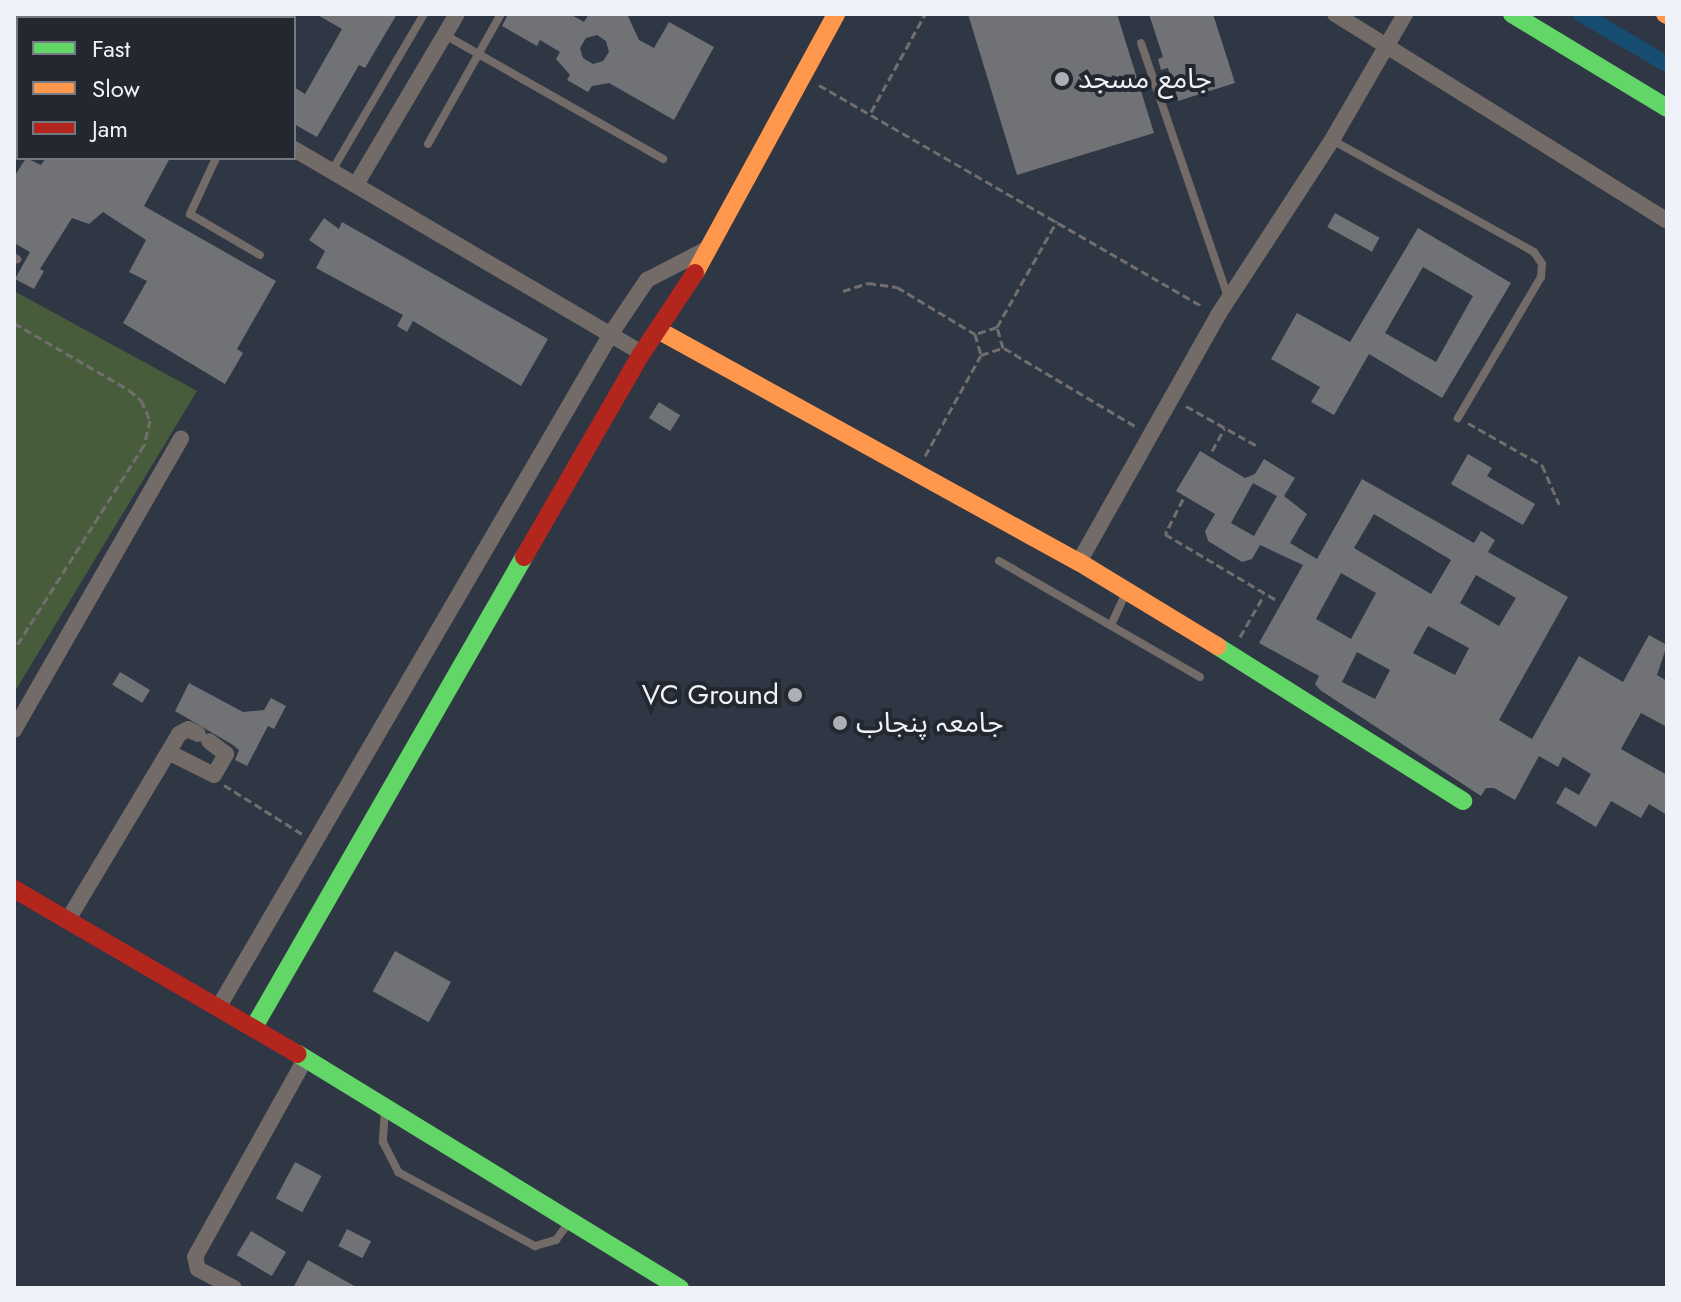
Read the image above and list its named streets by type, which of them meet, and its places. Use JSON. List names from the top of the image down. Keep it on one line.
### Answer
{"places":["جامع مسجد","VC Ground","جامعہ پنجاب"],"legend":["Fast","Slow","Jam"]}
